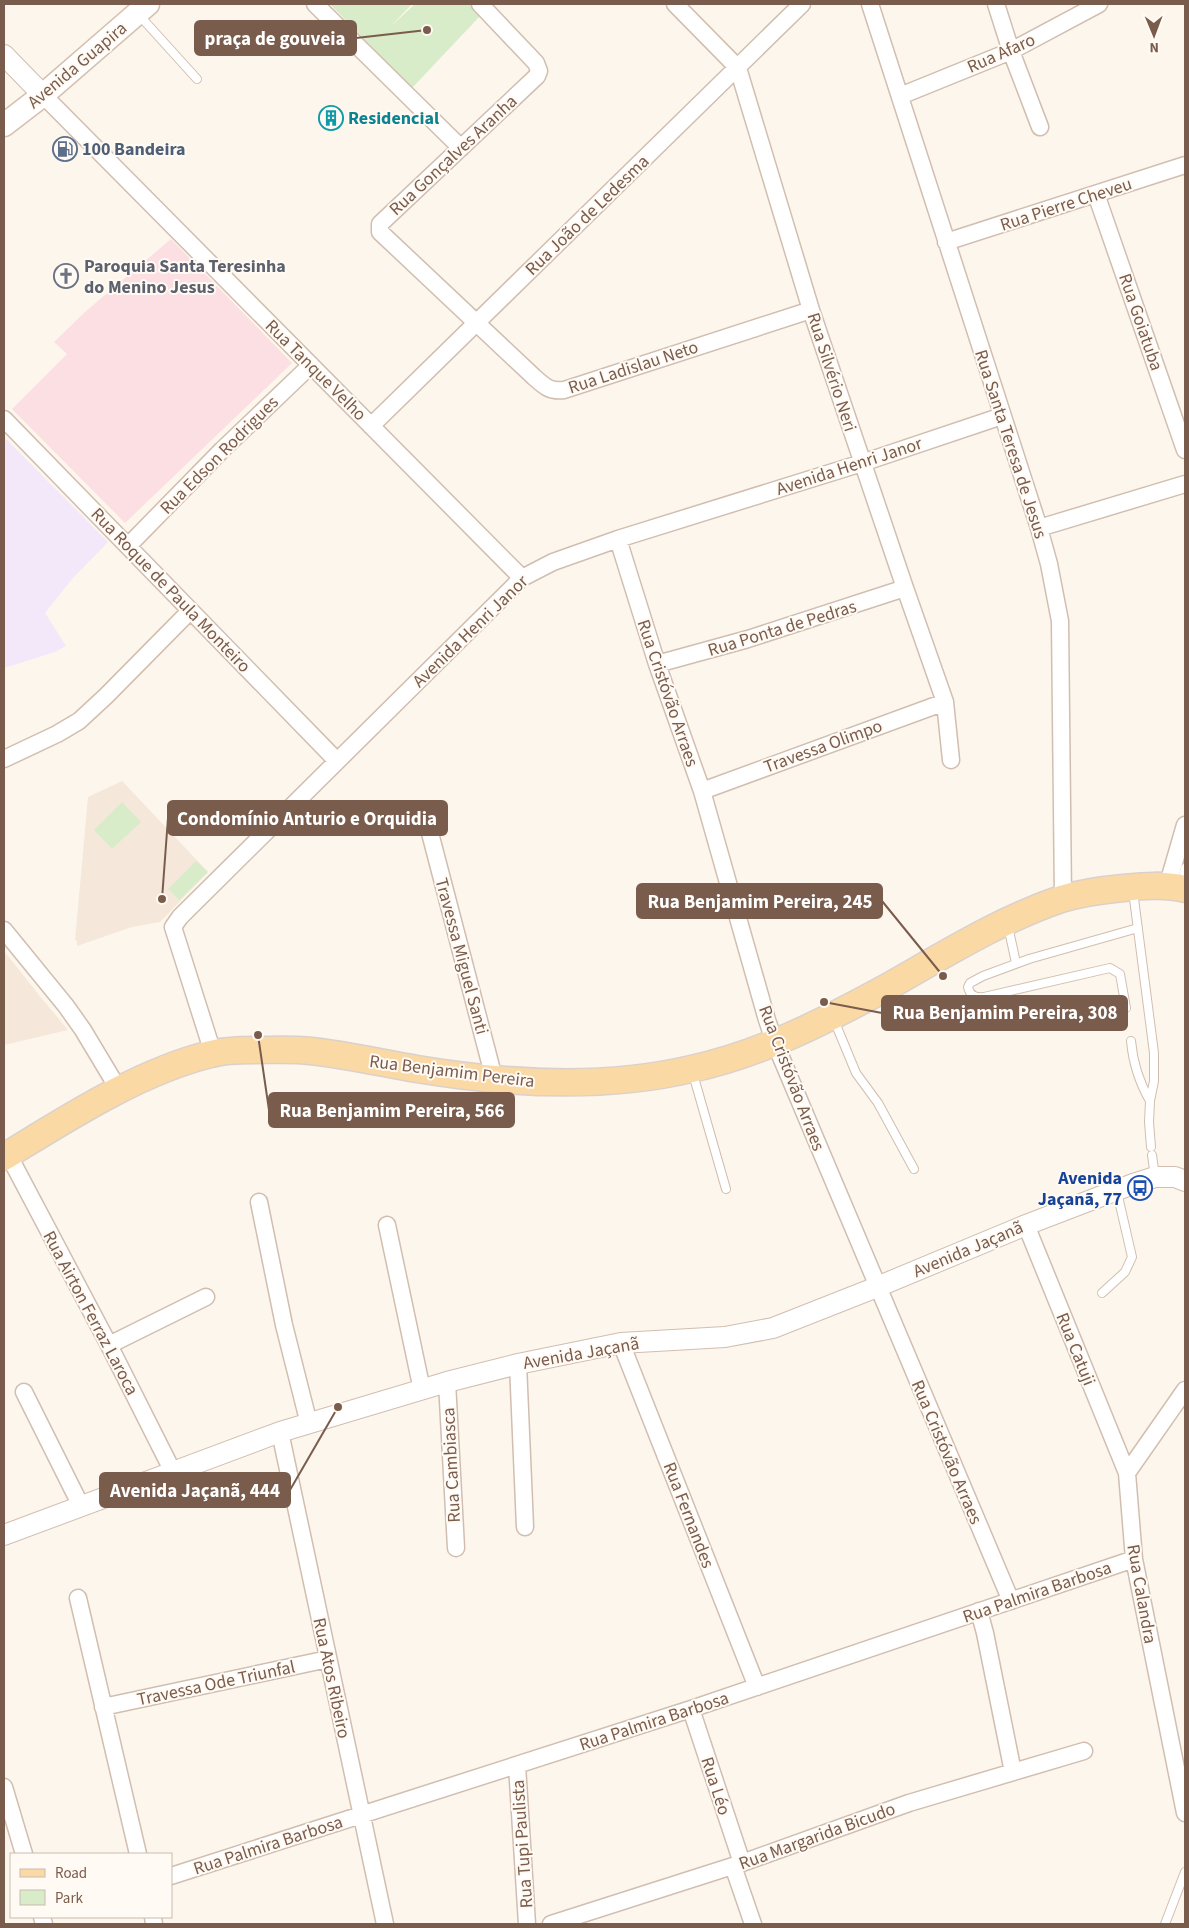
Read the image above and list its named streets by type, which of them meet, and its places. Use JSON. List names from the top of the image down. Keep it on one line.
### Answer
{"streets":{"main road":["Avenida Guapira","Rua Benjamim Pereira"],"street":["Rua Afaro","Rua Gonçalves Aranha","Rua Pierre Cheveu","Rua João de Ledesma","Rua Goiatuba","Rua Ladislau Neto","Rua Tanque Velho","Rua Silvério Neri","Rua Santa Teresa de Jesus","Rua Edson Rodrigues","Avenida Henri Janor","Rua Roque de Paula Monteiro","Rua Ponta de Pedras","Rua Cristóvão Arraes","Travessa Olimpo","Travessa Miguel Santi","Avenida Jaçanã","Rua Airton Ferraz Laroca","Rua Catuji","Rua Cambiasca","Rua Fernandes","Rua Palmira Barbosa","Rua Calandra","Rua Atos Ribeiro","Travessa Ode Triunfal","Rua Léo","Rua Margarida Bicudo","Rua Tupi Paulista"]},"crossings":[["Rua Afaro","Rua Santa Teresa de Jesus"],["Avenida Guapira","Rua Tanque Velho"],["Rua Gonçalves Aranha","Rua João de Ledesma"],["Rua Gonçalves Aranha","Rua Ladislau Neto"],["Rua Pierre Cheveu","Rua Goiatuba"],["Rua Pierre Cheveu","Rua Santa Teresa de Jesus"],["Rua João de Ledesma","Rua Ladislau Neto"],["Rua João de Ledesma","Rua Tanque Velho"],["Rua João de Ledesma","Rua Silvério Neri"],["Rua Ladislau Neto","Rua Silvério Neri"],["Rua Tanque Velho","Rua Edson Rodrigues"],["Rua Tanque Velho","Avenida Henri Janor"],["Rua Silvério Neri","Avenida Henri Janor"],["Rua Silvério Neri","Rua Ponta de Pedras"],["Rua Silvério Neri","Travessa Olimpo"],["Rua Santa Teresa de Jesus","Avenida Henri Janor"],["Rua Santa Teresa de Jesus","Rua Benjamim Pereira"],["Rua Edson Rodrigues","Rua Roque de Paula Monteiro"],["Avenida Henri Janor","Rua Roque de Paula Monteiro"],["Avenida Henri Janor","Rua Cristóvão Arraes"],["Avenida Henri Janor","Rua Benjamim Pereira"],["Rua Ponta de Pedras","Rua Cristóvão Arraes"],["Rua Cristóvão Arraes","Travessa Olimpo"],["Rua Cristóvão Arraes","Rua Benjamim Pereira"],["Rua Cristóvão Arraes","Avenida Jaçanã"],["Rua Cristóvão Arraes","Rua Palmira Barbosa"],["Travessa Miguel Santi","Rua Benjamim Pereira"],["Rua Benjamim Pereira","Rua Airton Ferraz Laroca"],["Avenida Jaçanã","Rua Airton Ferraz Laroca"],["Avenida Jaçanã","Rua Catuji"],["Avenida Jaçanã","Rua Cambiasca"],["Avenida Jaçanã","Rua Fernandes"],["Avenida Jaçanã","Rua Atos Ribeiro"],["Rua Catuji","Rua Calandra"],["Rua Fernandes","Rua Palmira Barbosa"],["Rua Palmira Barbosa","Rua Calandra"],["Rua Palmira Barbosa","Rua Atos Ribeiro"],["Rua Palmira Barbosa","Rua Léo"],["Rua Palmira Barbosa","Rua Tupi Paulista"],["Rua Atos Ribeiro","Travessa Ode Triunfal"],["Rua Léo","Rua Margarida Bicudo"]],"places":{"other":["praça de gouveia","Condomínio Anturio e Orquidia","Rua Benjamim Pereira, 245","Rua Benjamim Pereira, 308","Rua Benjamim Pereira, 566","Avenida Jaçanã, 444"],"building":["Residencial"],"fuel station":["100 Bandeira"],"church":["Paroquia Santa Teresinha do Menino Jesus"],"bus stop":["Avenida Jaçanã, 77"]},"legend":["Road","Park"],"north":"bottom"}
